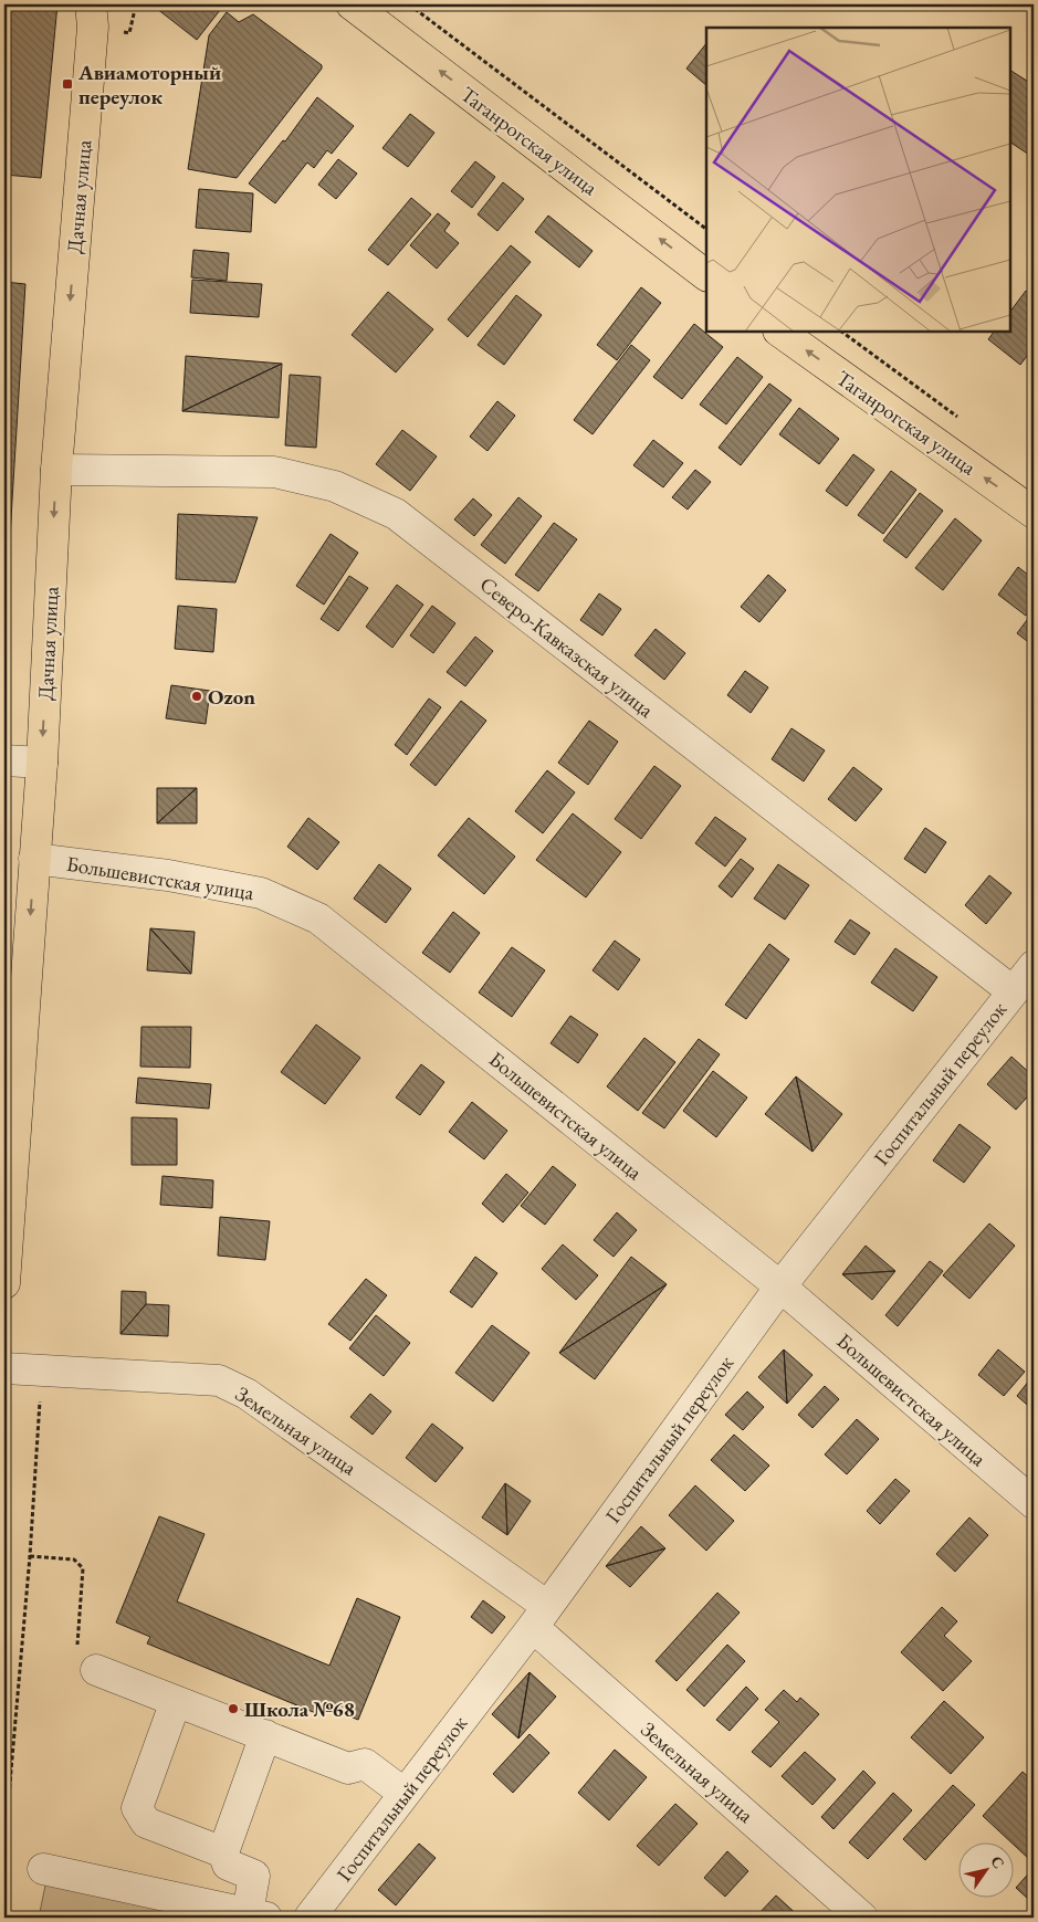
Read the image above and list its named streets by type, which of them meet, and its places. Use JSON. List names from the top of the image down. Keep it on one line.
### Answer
{"streets":{"main road":["Таганрогская улица","Дачная улица"],"street":["Северо-Кавказская улица","Большевистская улица","Госпитальный переулок","Земельная улица"]},"crossings":[["Дачная улица","Северо-Кавказская улица"],["Дачная улица","Большевистская улица"],["Северо-Кавказская улица","Госпитальный переулок"],["Большевистская улица","Госпитальный переулок"],["Госпитальный переулок","Земельная улица"]],"one_way":["Таганрогская улица","Дачная улица"],"places":{"transit":["Авиамоторный переулок"],"other":["Ozon","Школа №68"]},"north":"top right"}
